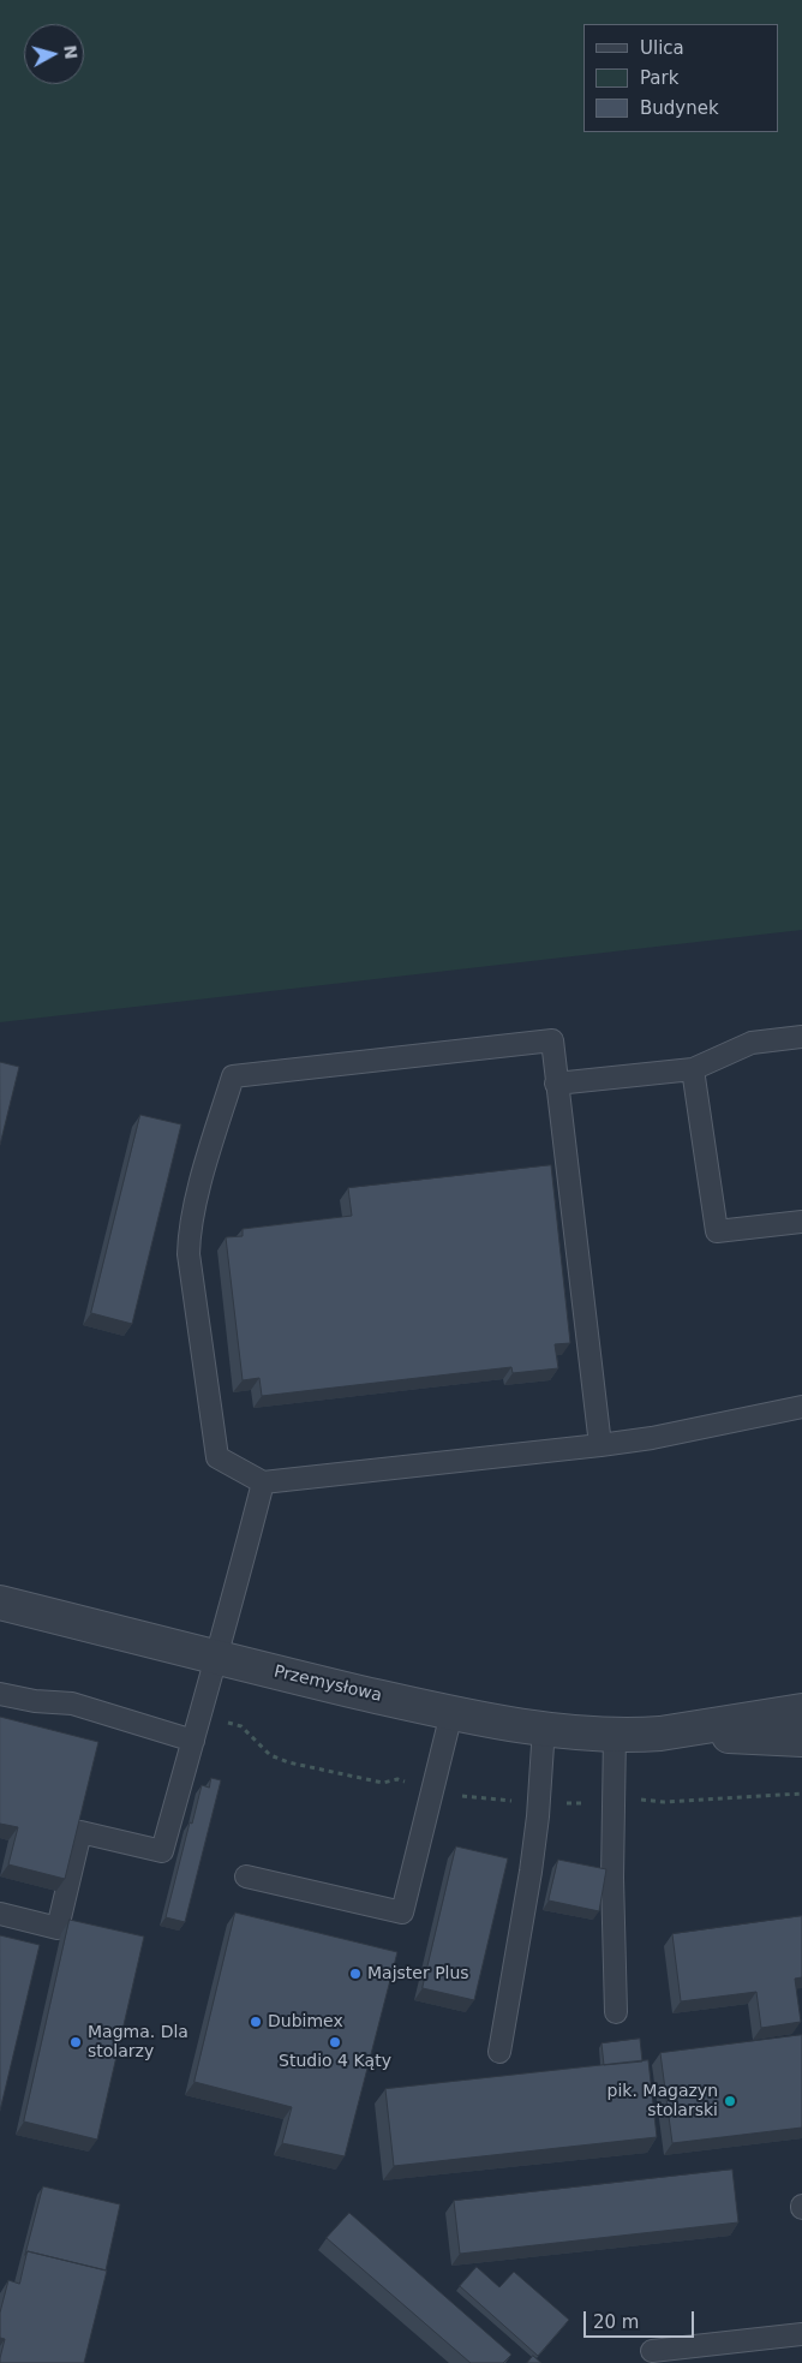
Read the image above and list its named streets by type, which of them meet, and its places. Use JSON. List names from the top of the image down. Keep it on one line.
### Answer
{"streets":{"street":["Przemysłowa"]},"places":["Majster Plus","Dubimex","Magma. Dla stolarzy","Studio 4 Kąty","pik. Magazyn stolarski"],"legend":["Ulica","Park","Budynek"],"scale_bar":"20 m","north":"right"}
